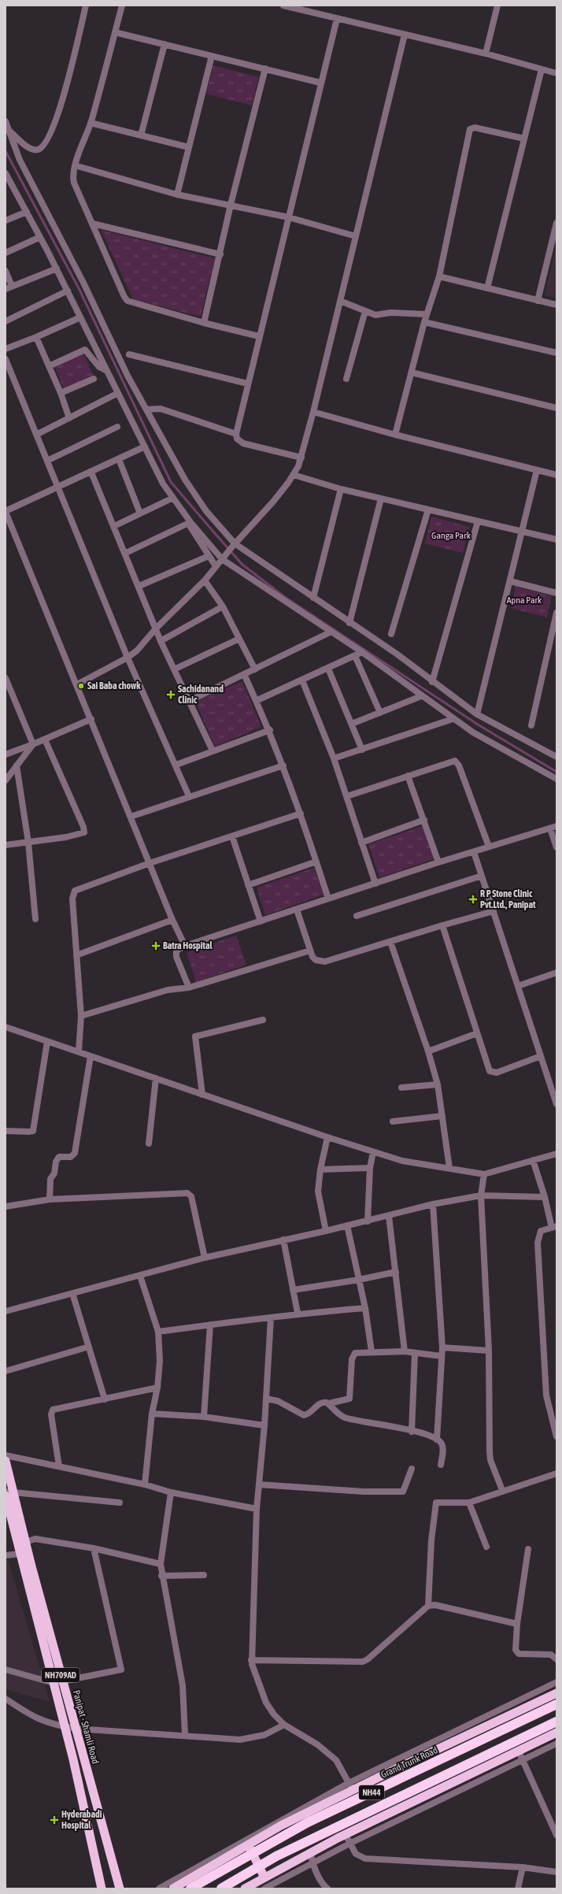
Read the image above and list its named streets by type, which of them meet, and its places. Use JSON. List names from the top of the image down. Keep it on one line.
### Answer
{"streets":{"highway":["NH709AD","Panipat - Shamli Road","Grand Trunk Road","NH44"]},"parks":["Ganga Park","Apna Park"],"places":{"other":["Sai Baba chowk"],"health":["Sachidanand Clinic","R P Stone Clinic Pvt.Ltd., Panipat","Batra Hospital","Hyderabadi Hospital"]}}
